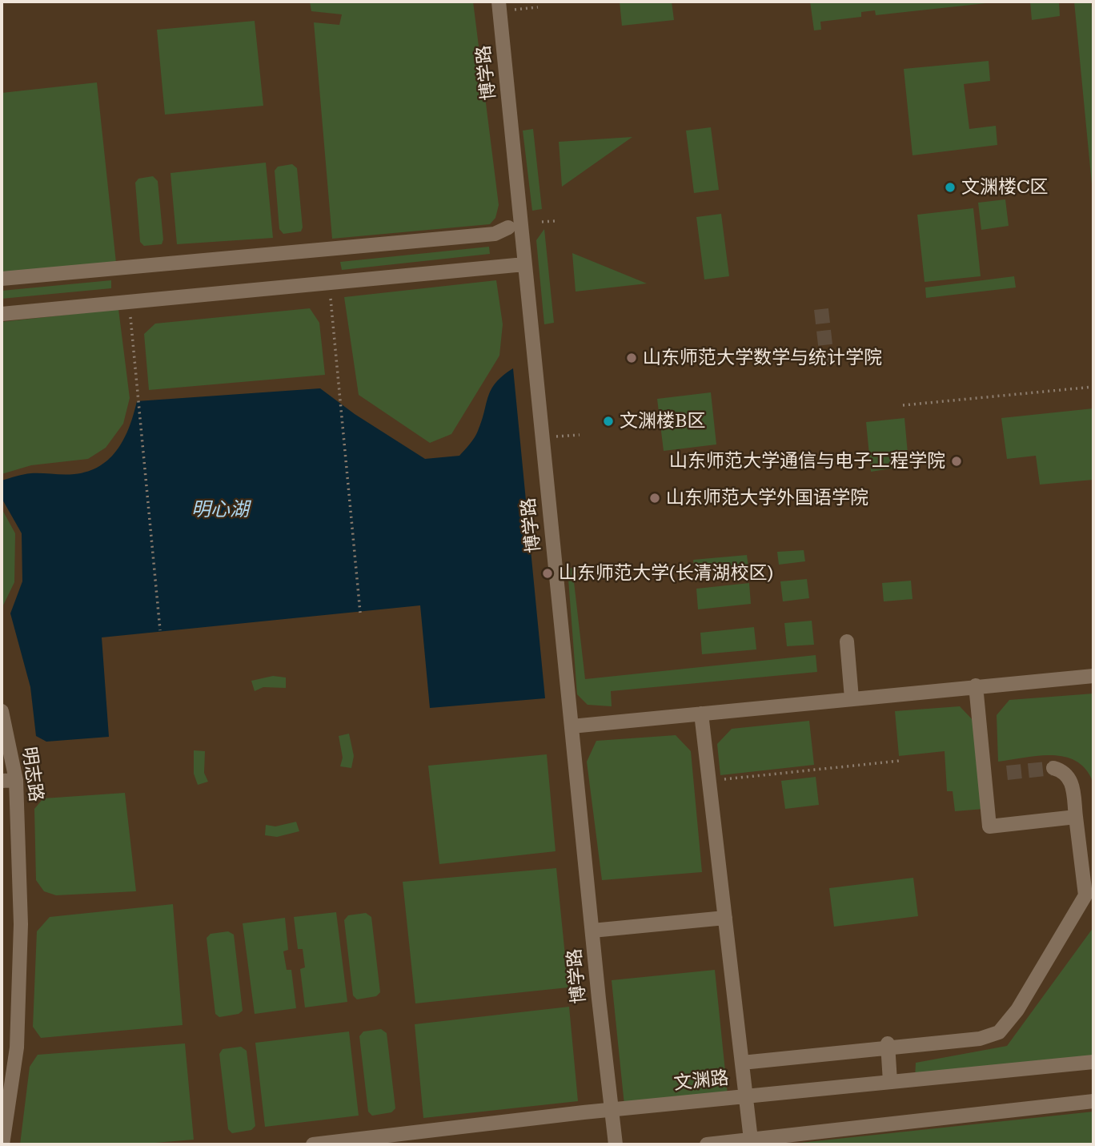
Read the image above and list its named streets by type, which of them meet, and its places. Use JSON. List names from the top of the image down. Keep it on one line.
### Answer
{"streets":{"street":["博学路","明志路","文渊路"]},"crossings":[["博学路","文渊路"]],"water":["明心湖"],"places":["文渊楼C区","山东师范大学数学与统计学院","文渊楼B区","山东师范大学通信与电子工程学院","山东师范大学外国语学院","山东师范大学(长清湖校区)"]}
